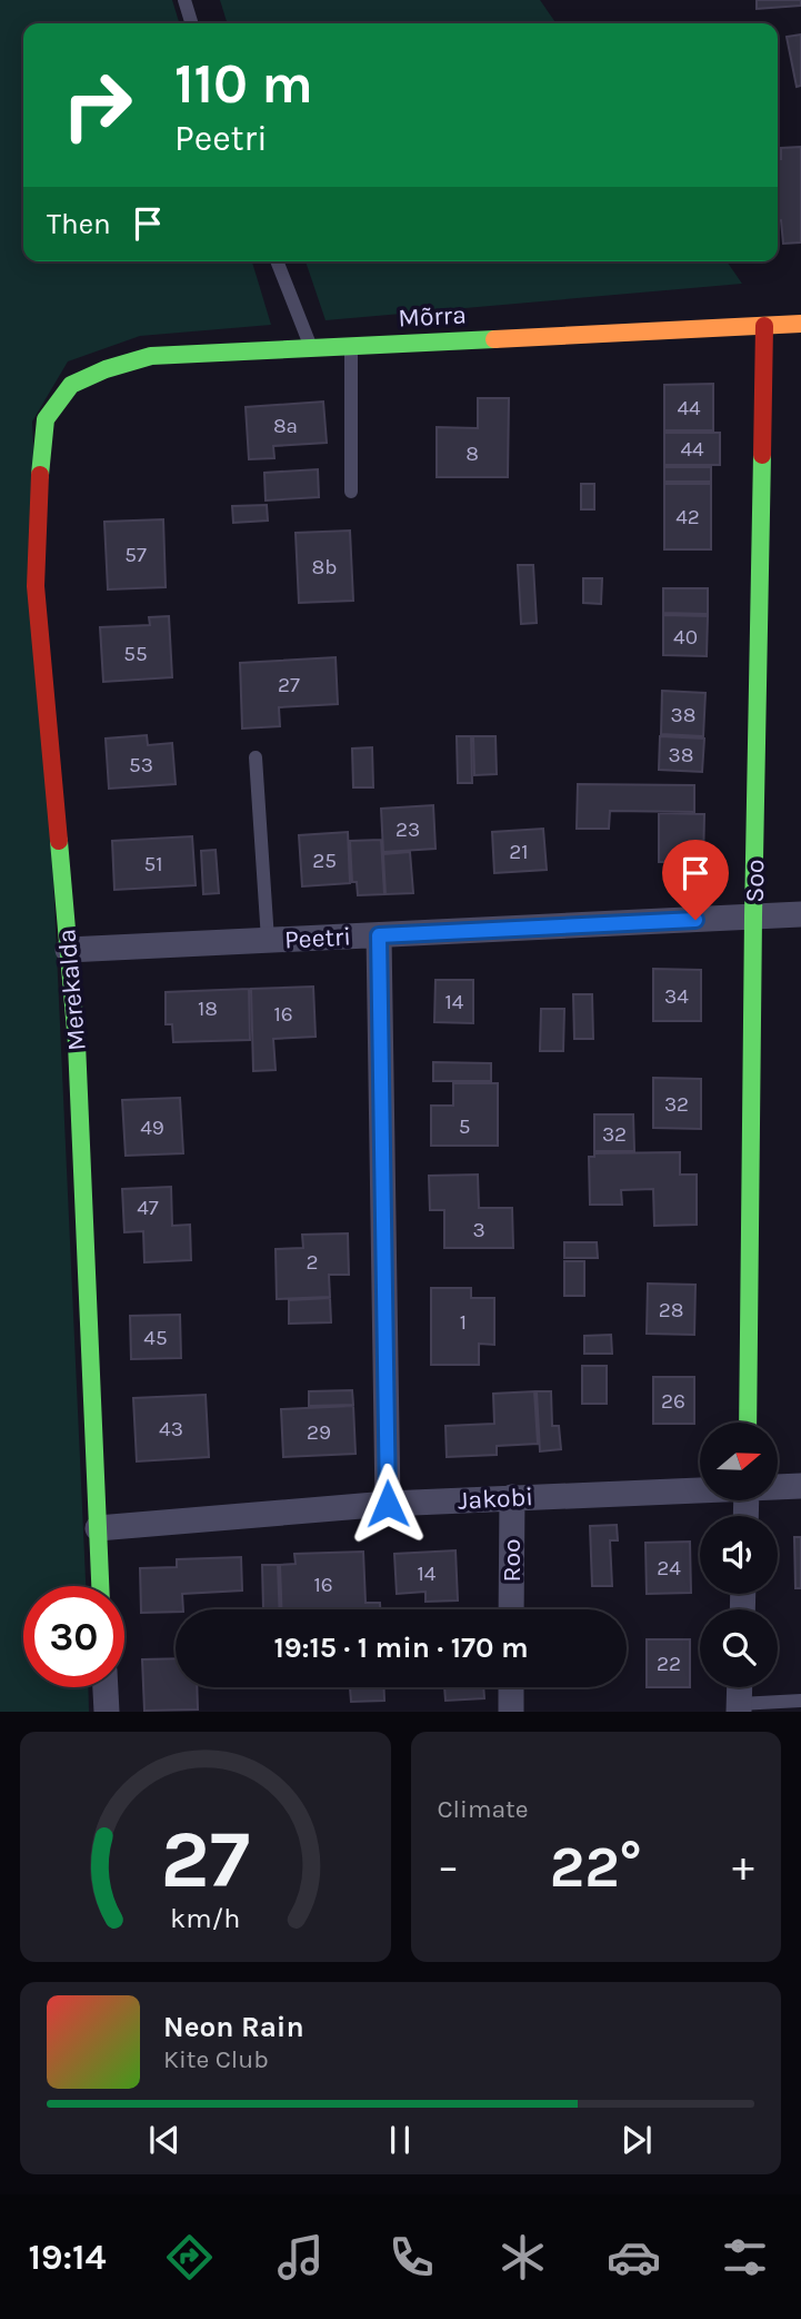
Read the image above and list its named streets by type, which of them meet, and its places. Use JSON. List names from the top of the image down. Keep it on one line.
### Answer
{"streets":{"street":["Mõrra","Soo","Peetri","Merekalda","Jakobi","Roo"]},"crossings":[["Mõrra","Soo"],["Mõrra","Merekalda"],["Soo","Peetri"],["Peetri","Merekalda"],["Merekalda","Jakobi"],["Jakobi","Roo"]],"house_numbers":["44","8a","44","8","42","57","8b","40","55","27","38","38","53","23","21","25","51","34","14","18","16","32","5","49","32","47","3","2","28","1","45","26","43","29","24","14","16","22"],"north":"right","page":{"turn":["110 m","Peetri"],"then":"Then","limit":"30","trip":"19:15 · 1 min · 170 m","tile":"Climate","heat":["−","22°","+"],"song":["Neon Rain","Kite Club"],"tabs":"19:14","gauge":["27","km/h"]}}
